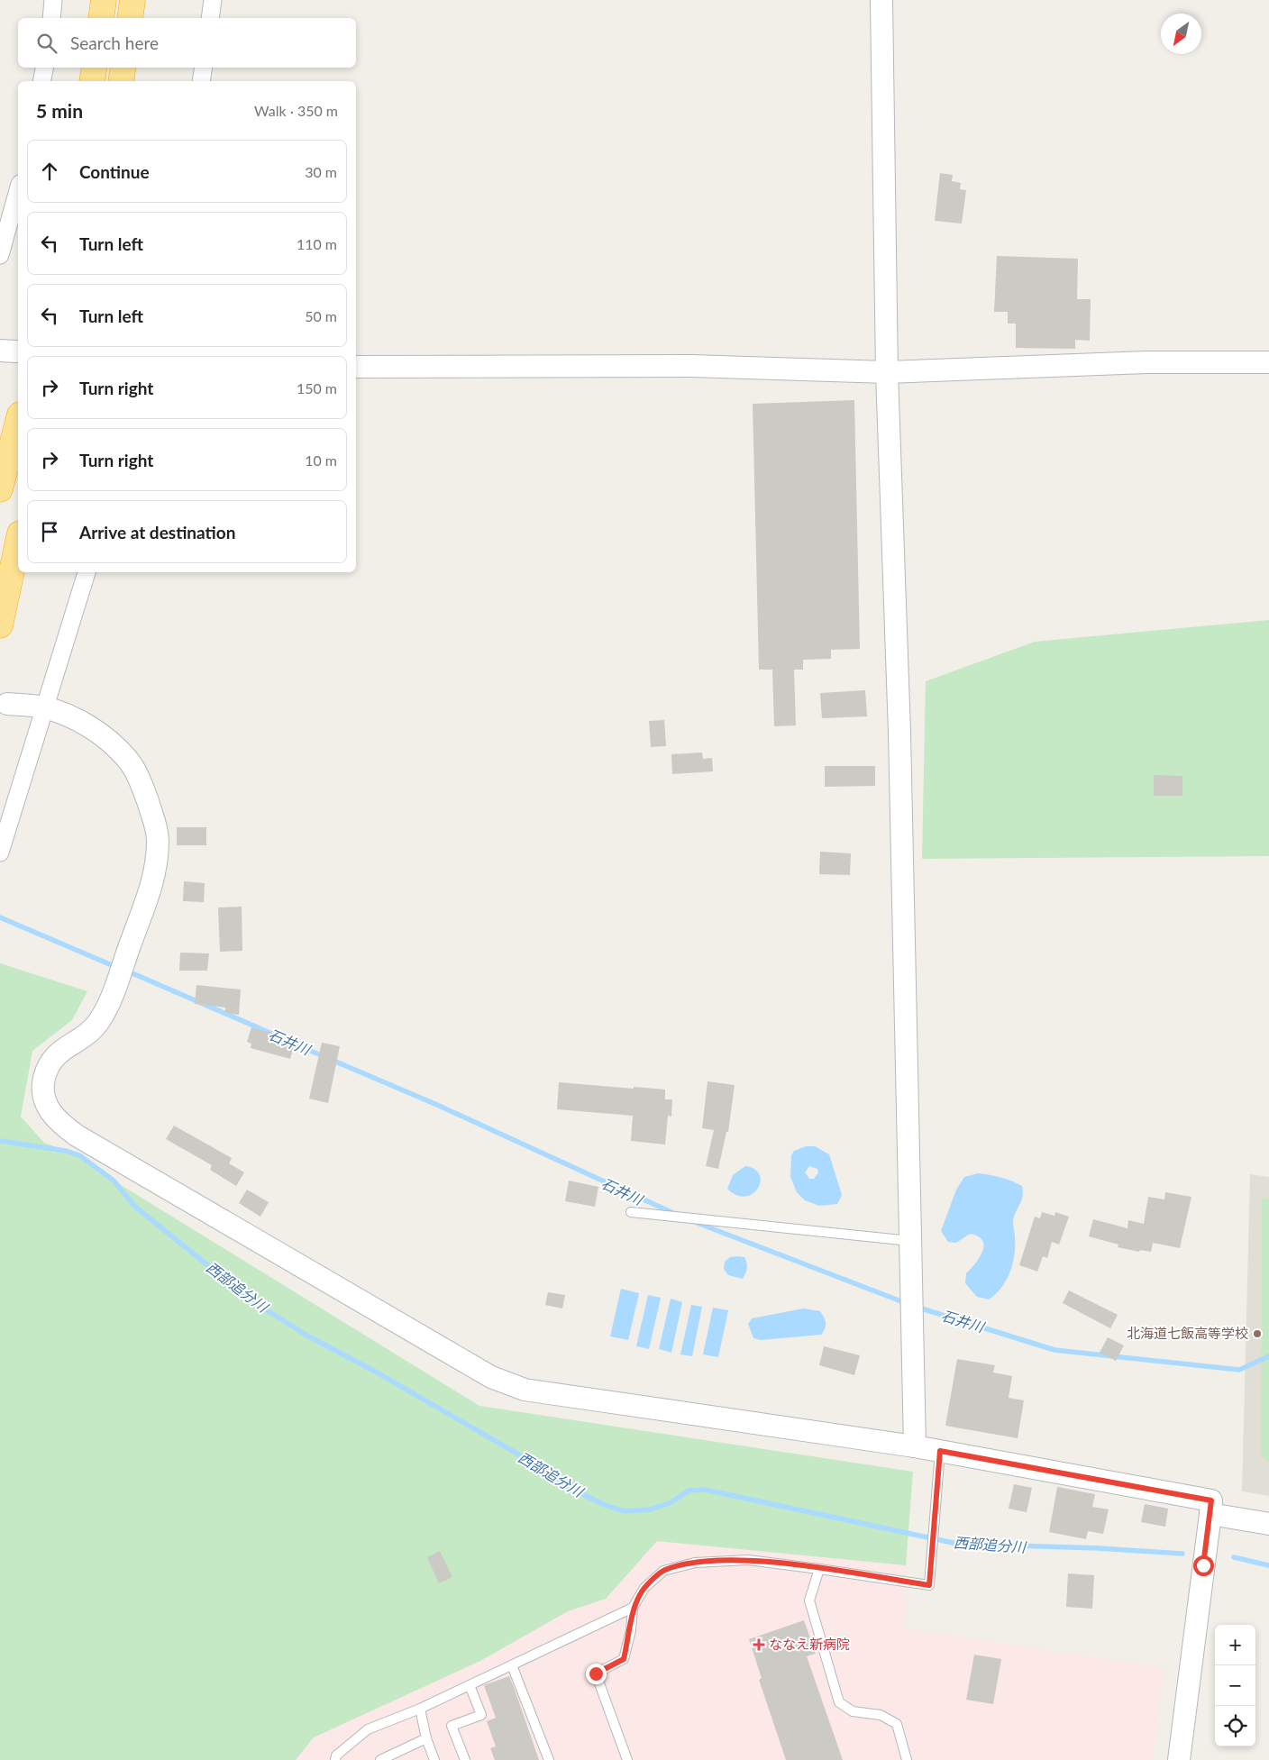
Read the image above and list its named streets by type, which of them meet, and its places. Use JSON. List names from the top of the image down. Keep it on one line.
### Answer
{"water":["石井川","西部追分川"],"places":{"other":["北海道七飯高等学校"],"health":["ななえ新病院"]},"north":"bottom left","page":{"search":"Search here","heading":["5 min","Walk · 350 m"],"list":[["Continue","30 m"],["Turn left","110 m"],["Turn left","50 m"],["Turn right","150 m"],["Turn right","10 m"],"Arrive at destination"],"map_buttons":["+","−"]}}
